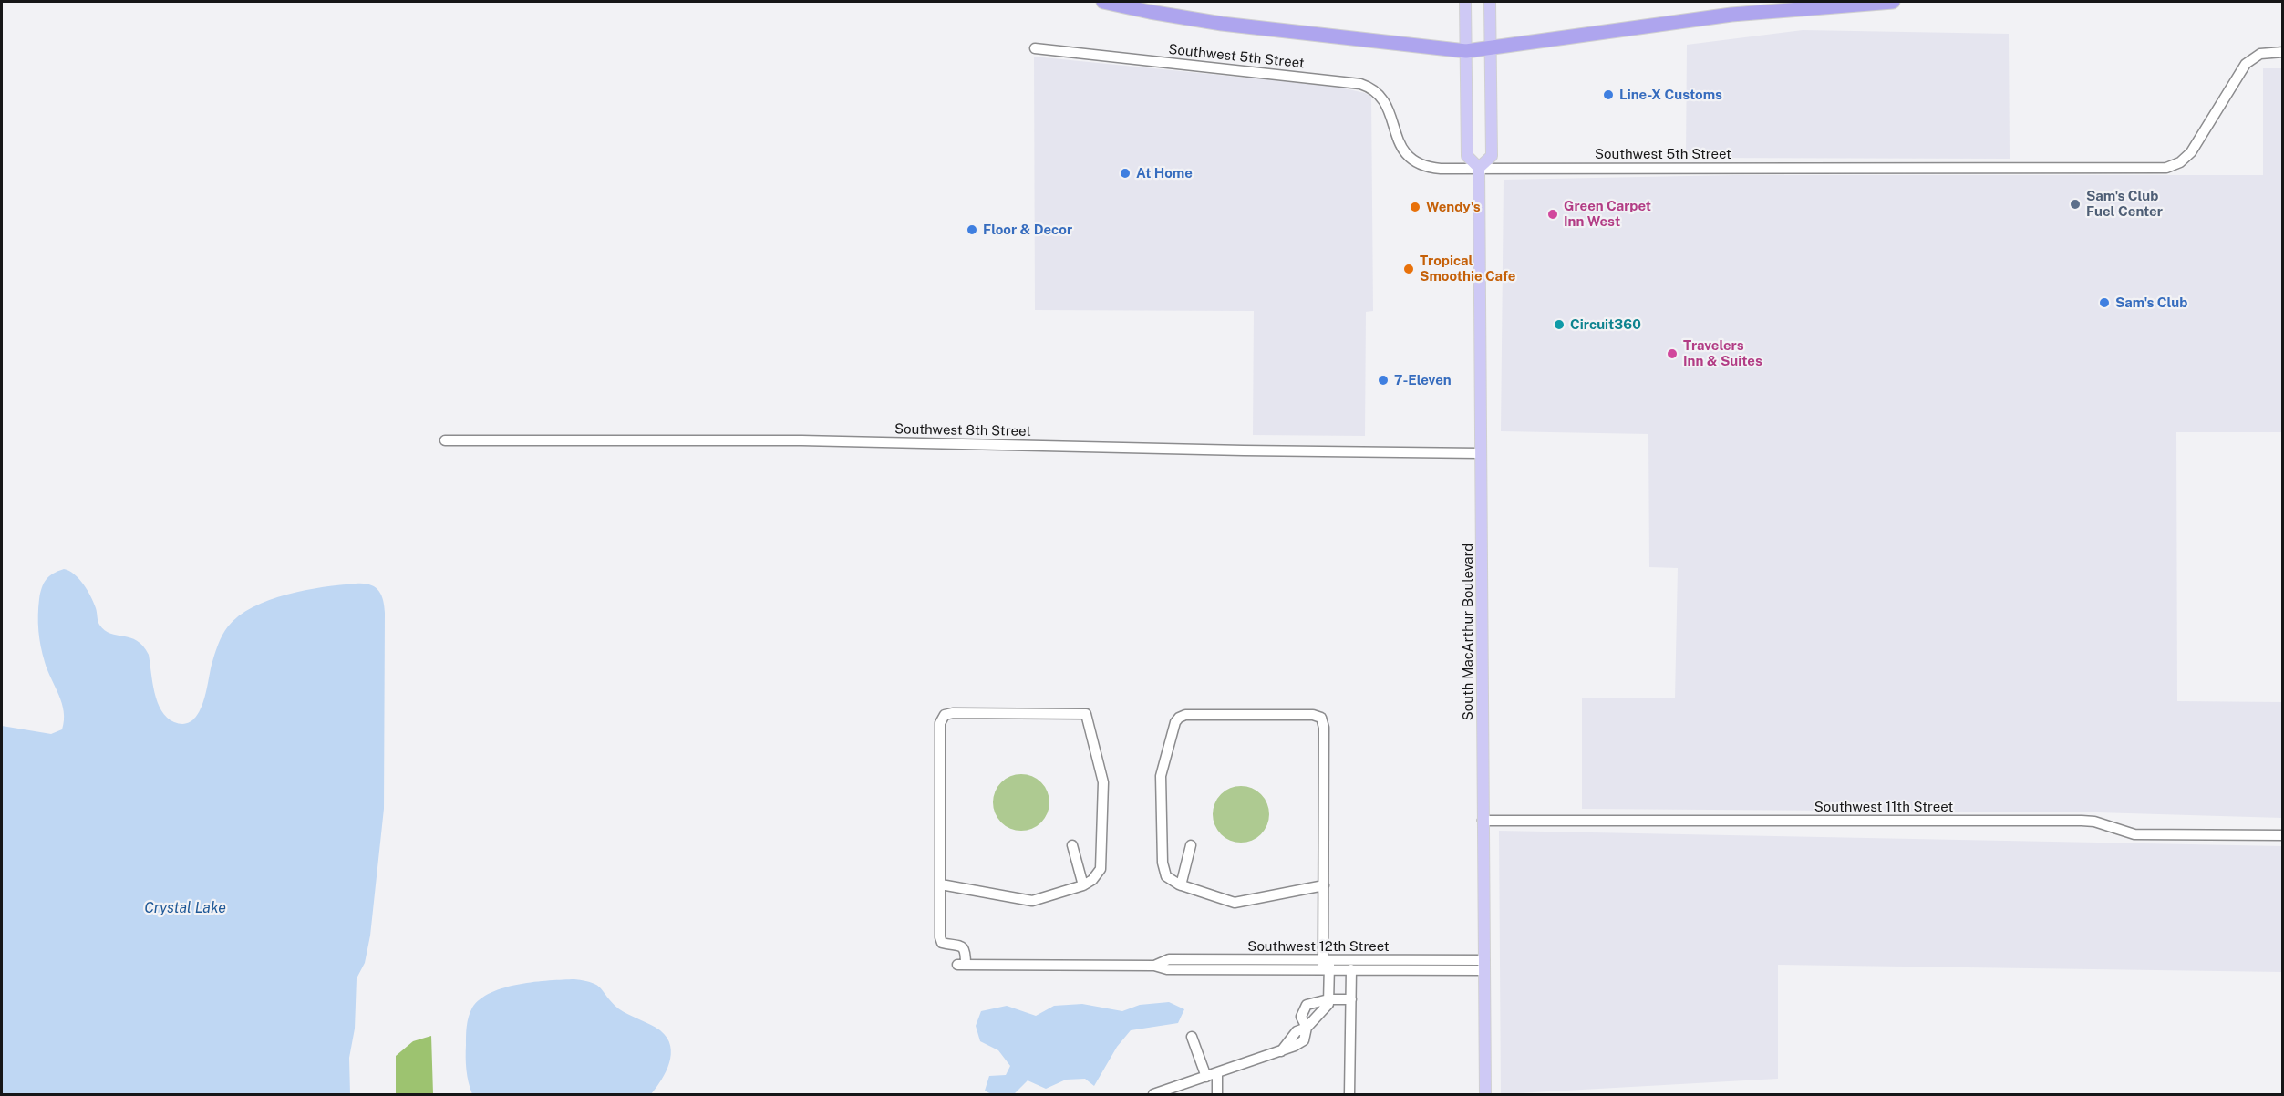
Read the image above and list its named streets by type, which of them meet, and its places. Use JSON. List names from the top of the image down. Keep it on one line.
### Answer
{"streets":{"main road":["South MacArthur Boulevard"],"street":["Southwest 5th Street","Southwest 8th Street","Southwest 11th Street","Southwest 12th Street"]},"crossings":[["Southwest 5th Street","South MacArthur Boulevard"],["Southwest 8th Street","South MacArthur Boulevard"],["South MacArthur Boulevard","Southwest 11th Street"],["South MacArthur Boulevard","Southwest 12th Street"]],"water":["Crystal Lake"],"places":["Line-X Customs","At Home","Sam's Club Fuel Center","Wendy's","Green Carpet Inn West","Floor & Decor","Tropical Smoothie Cafe","Sam's Club","Circuit360","Travelers Inn & Suites","7-Eleven"]}
